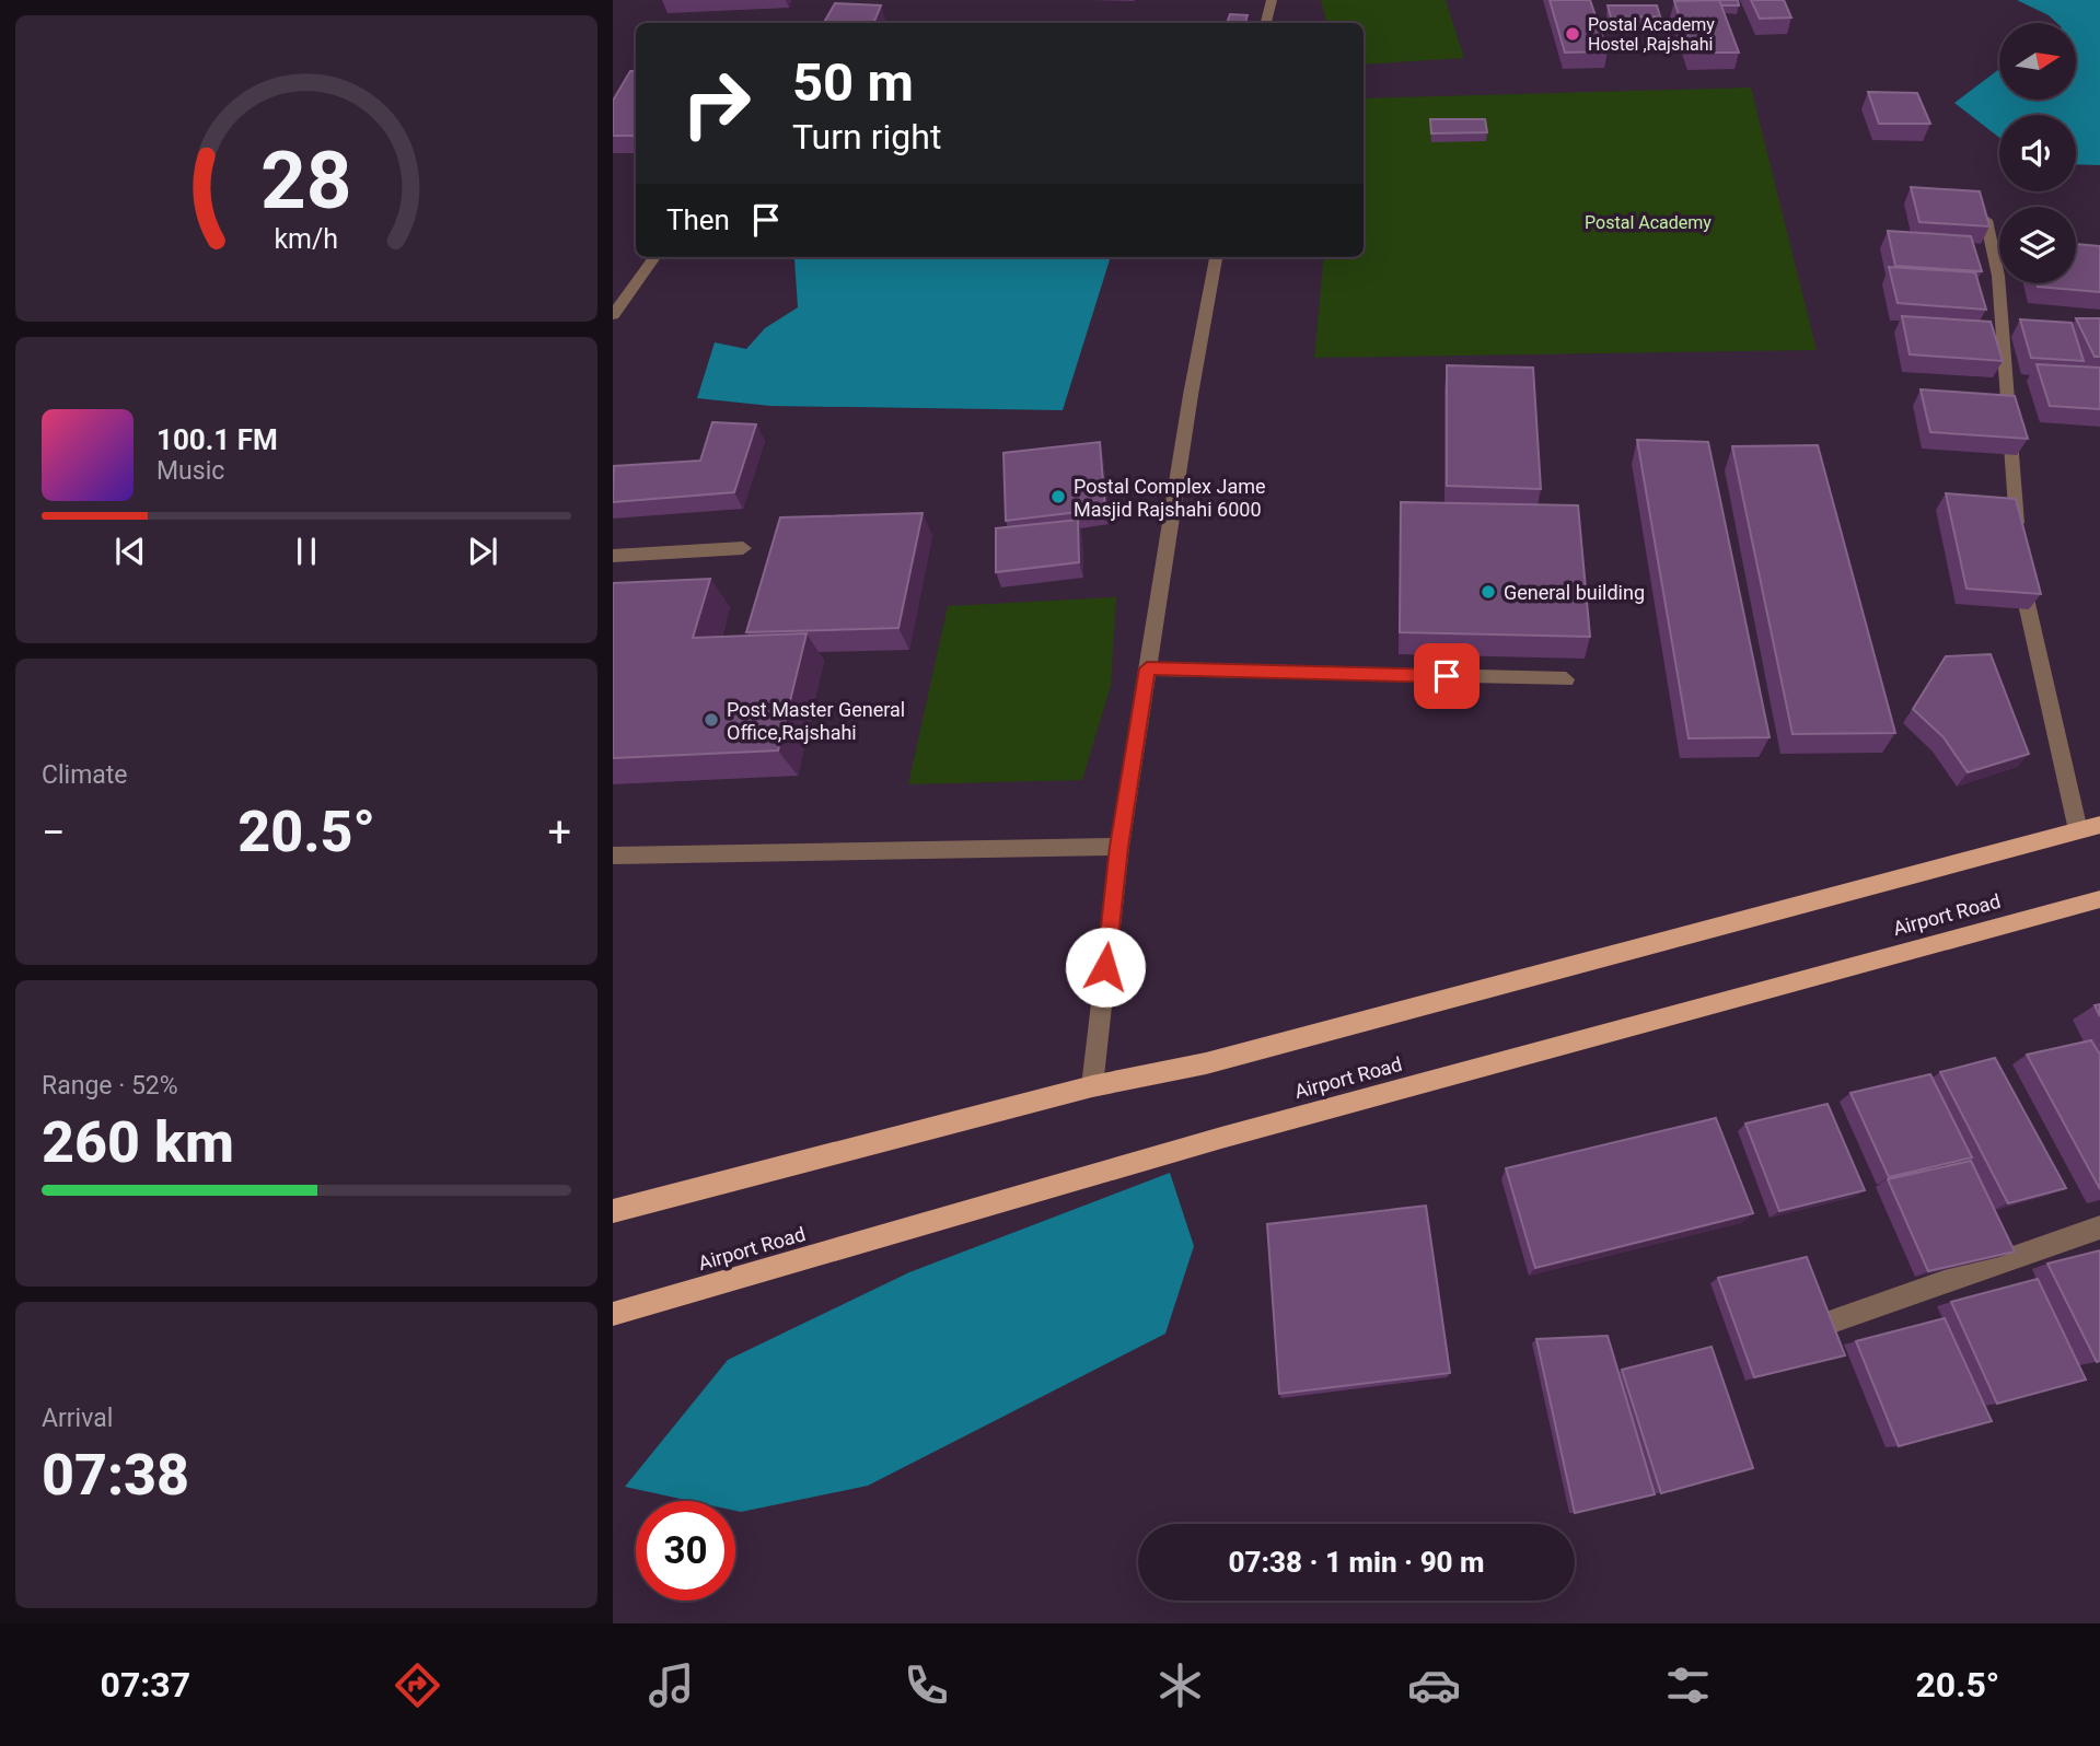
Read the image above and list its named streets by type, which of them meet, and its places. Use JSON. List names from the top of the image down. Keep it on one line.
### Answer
{"streets":{"main road":["Airport Road"]},"parks":["Postal Academy"],"places":["Postal Academy Hostel ,Rajshahi","Postal Complex Jame Masjid Rajshahi 6000","General building","Post Master General Office,Rajshahi"],"north":"right","page":{"turn":["50 m","Turn right"],"then":"Then","song":["100.1 FM","Music"],"tile":["Climate",["Range · 52%","260 km"],["Arrival","07:38"]],"heat":["−","20.5°","+"],"limit":"30","trip":"07:38 · 1 min · 90 m","tabs":["07:37","20.5°"],"gauge":["28","km/h"]}}
